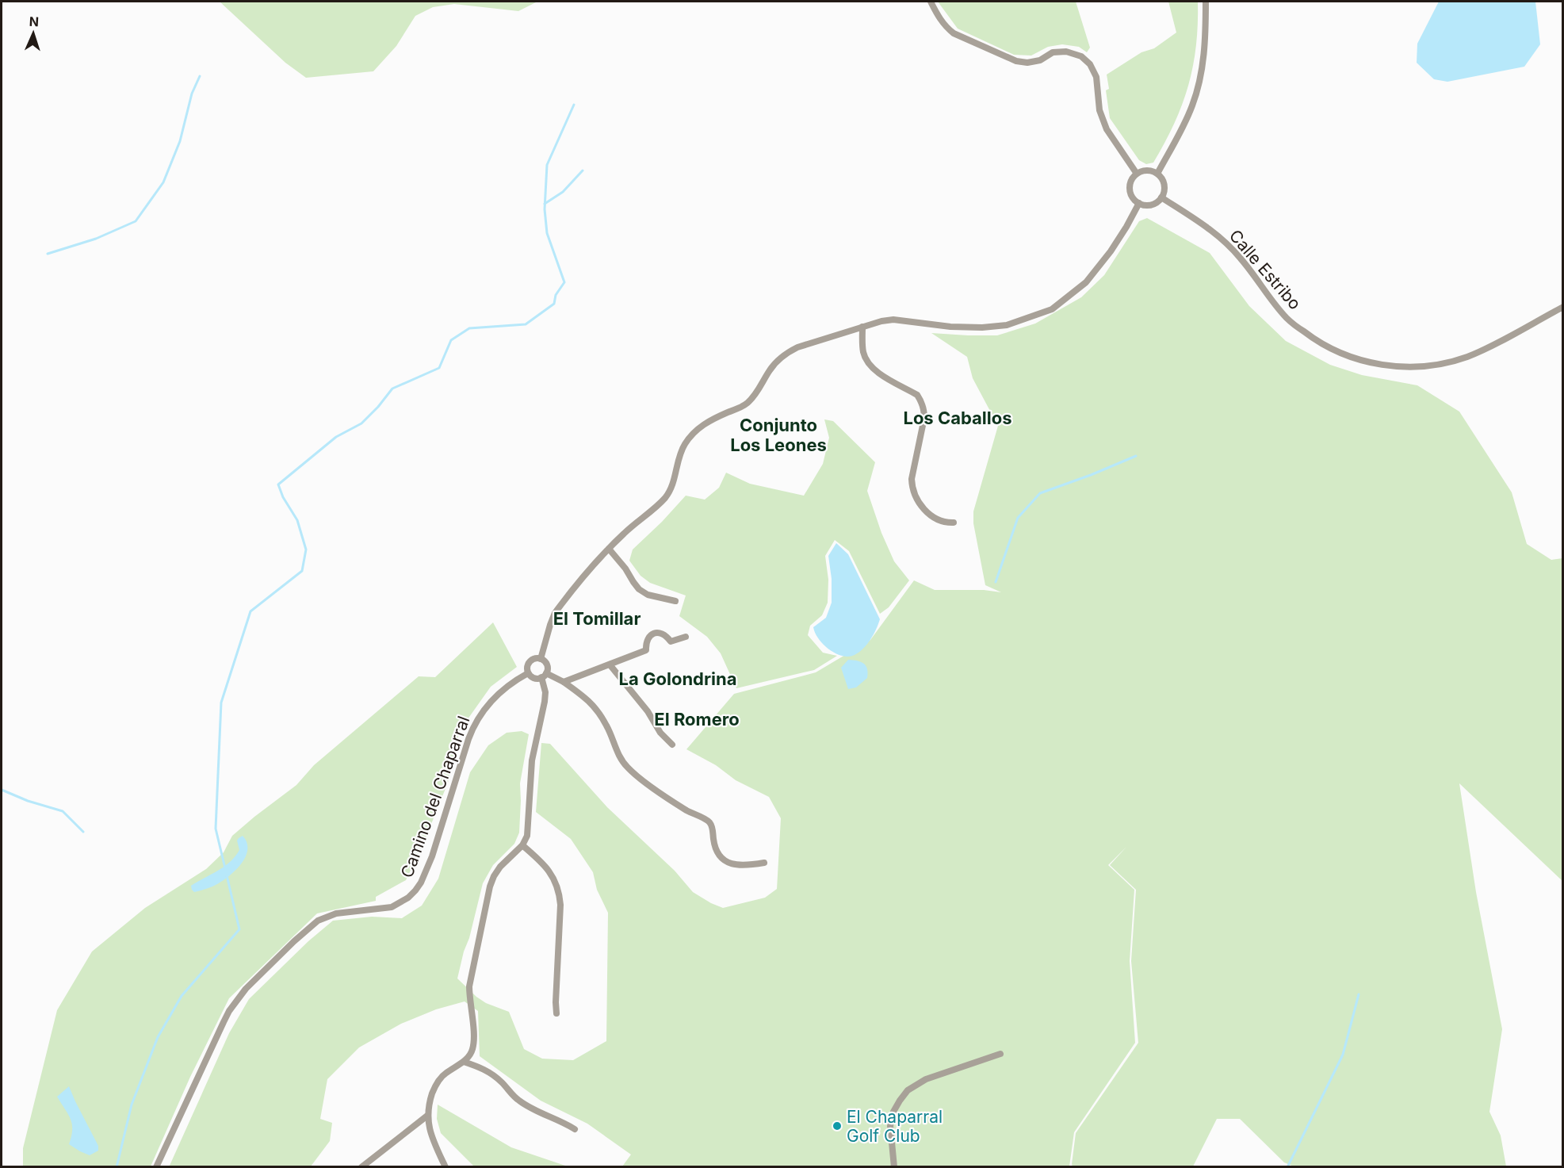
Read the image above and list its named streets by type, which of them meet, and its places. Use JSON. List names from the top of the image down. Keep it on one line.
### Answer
{"streets":{"street":["Calle Estribo","Camino del Chaparral"]},"districts":["Los Caballos","Conjunto Los Leones","El Tomillar","La Golondrina","El Romero"],"places":["El Chaparral Golf Club"],"north":"top"}
